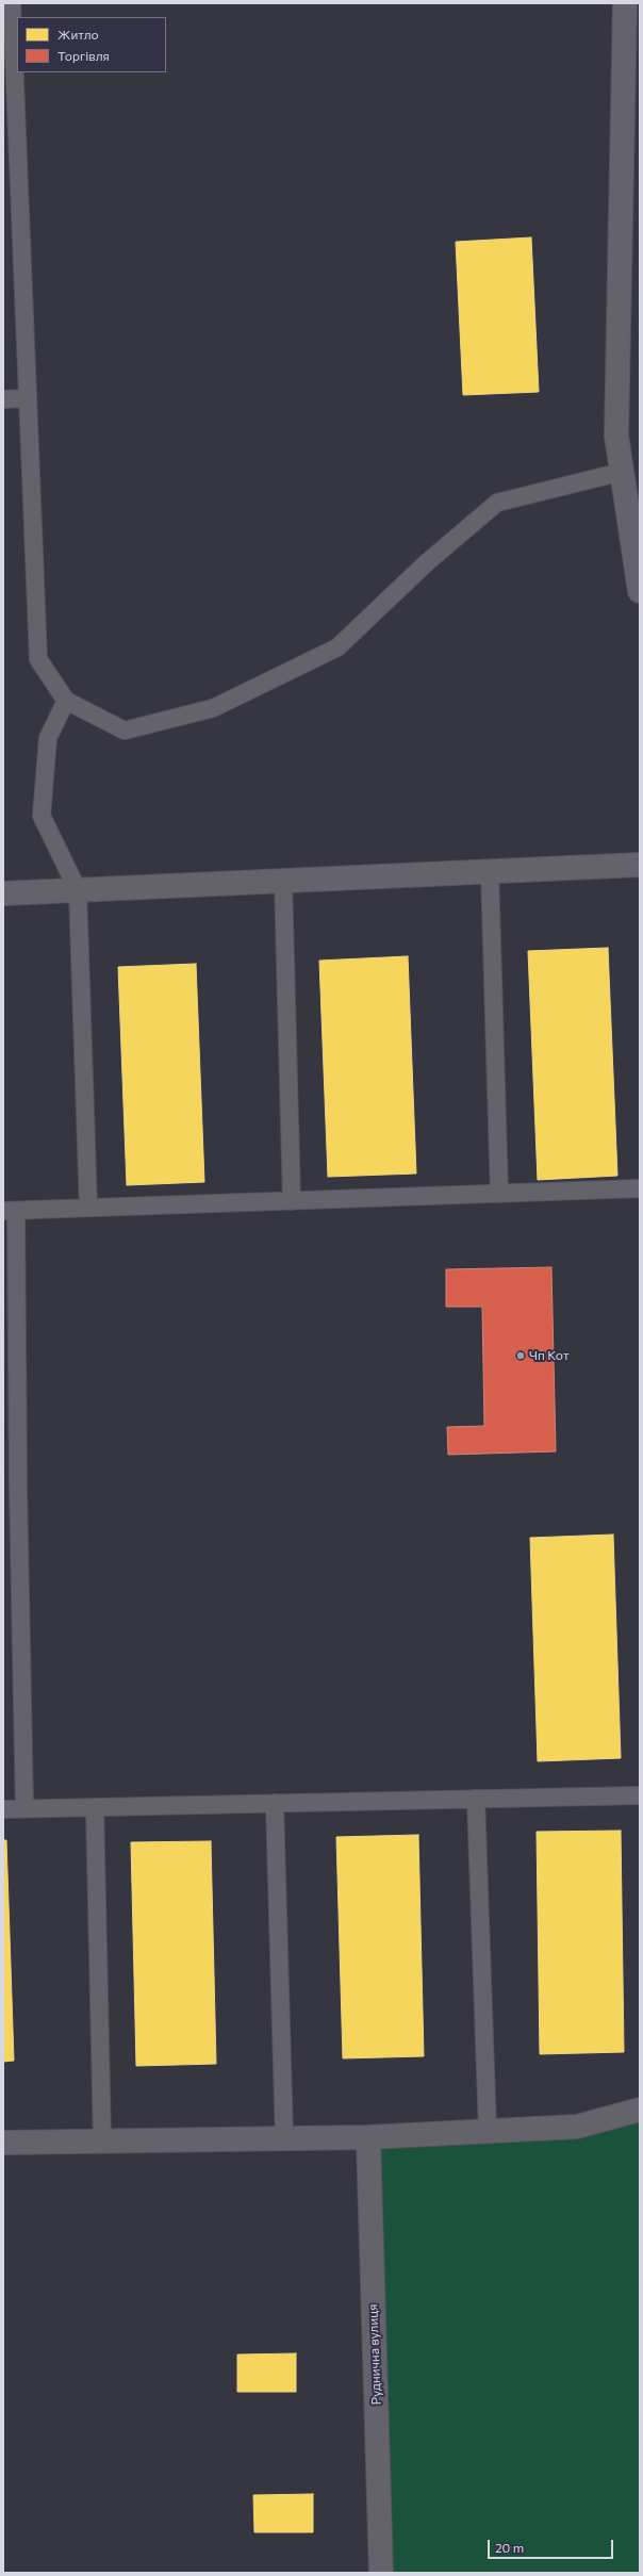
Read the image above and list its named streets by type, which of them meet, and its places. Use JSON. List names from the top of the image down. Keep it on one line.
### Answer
{"streets":{"street":["Руднична вулиця"]},"places":["Чп Кот"],"legend":["Житло","Торгівля"],"scale_bar":"20 m"}
